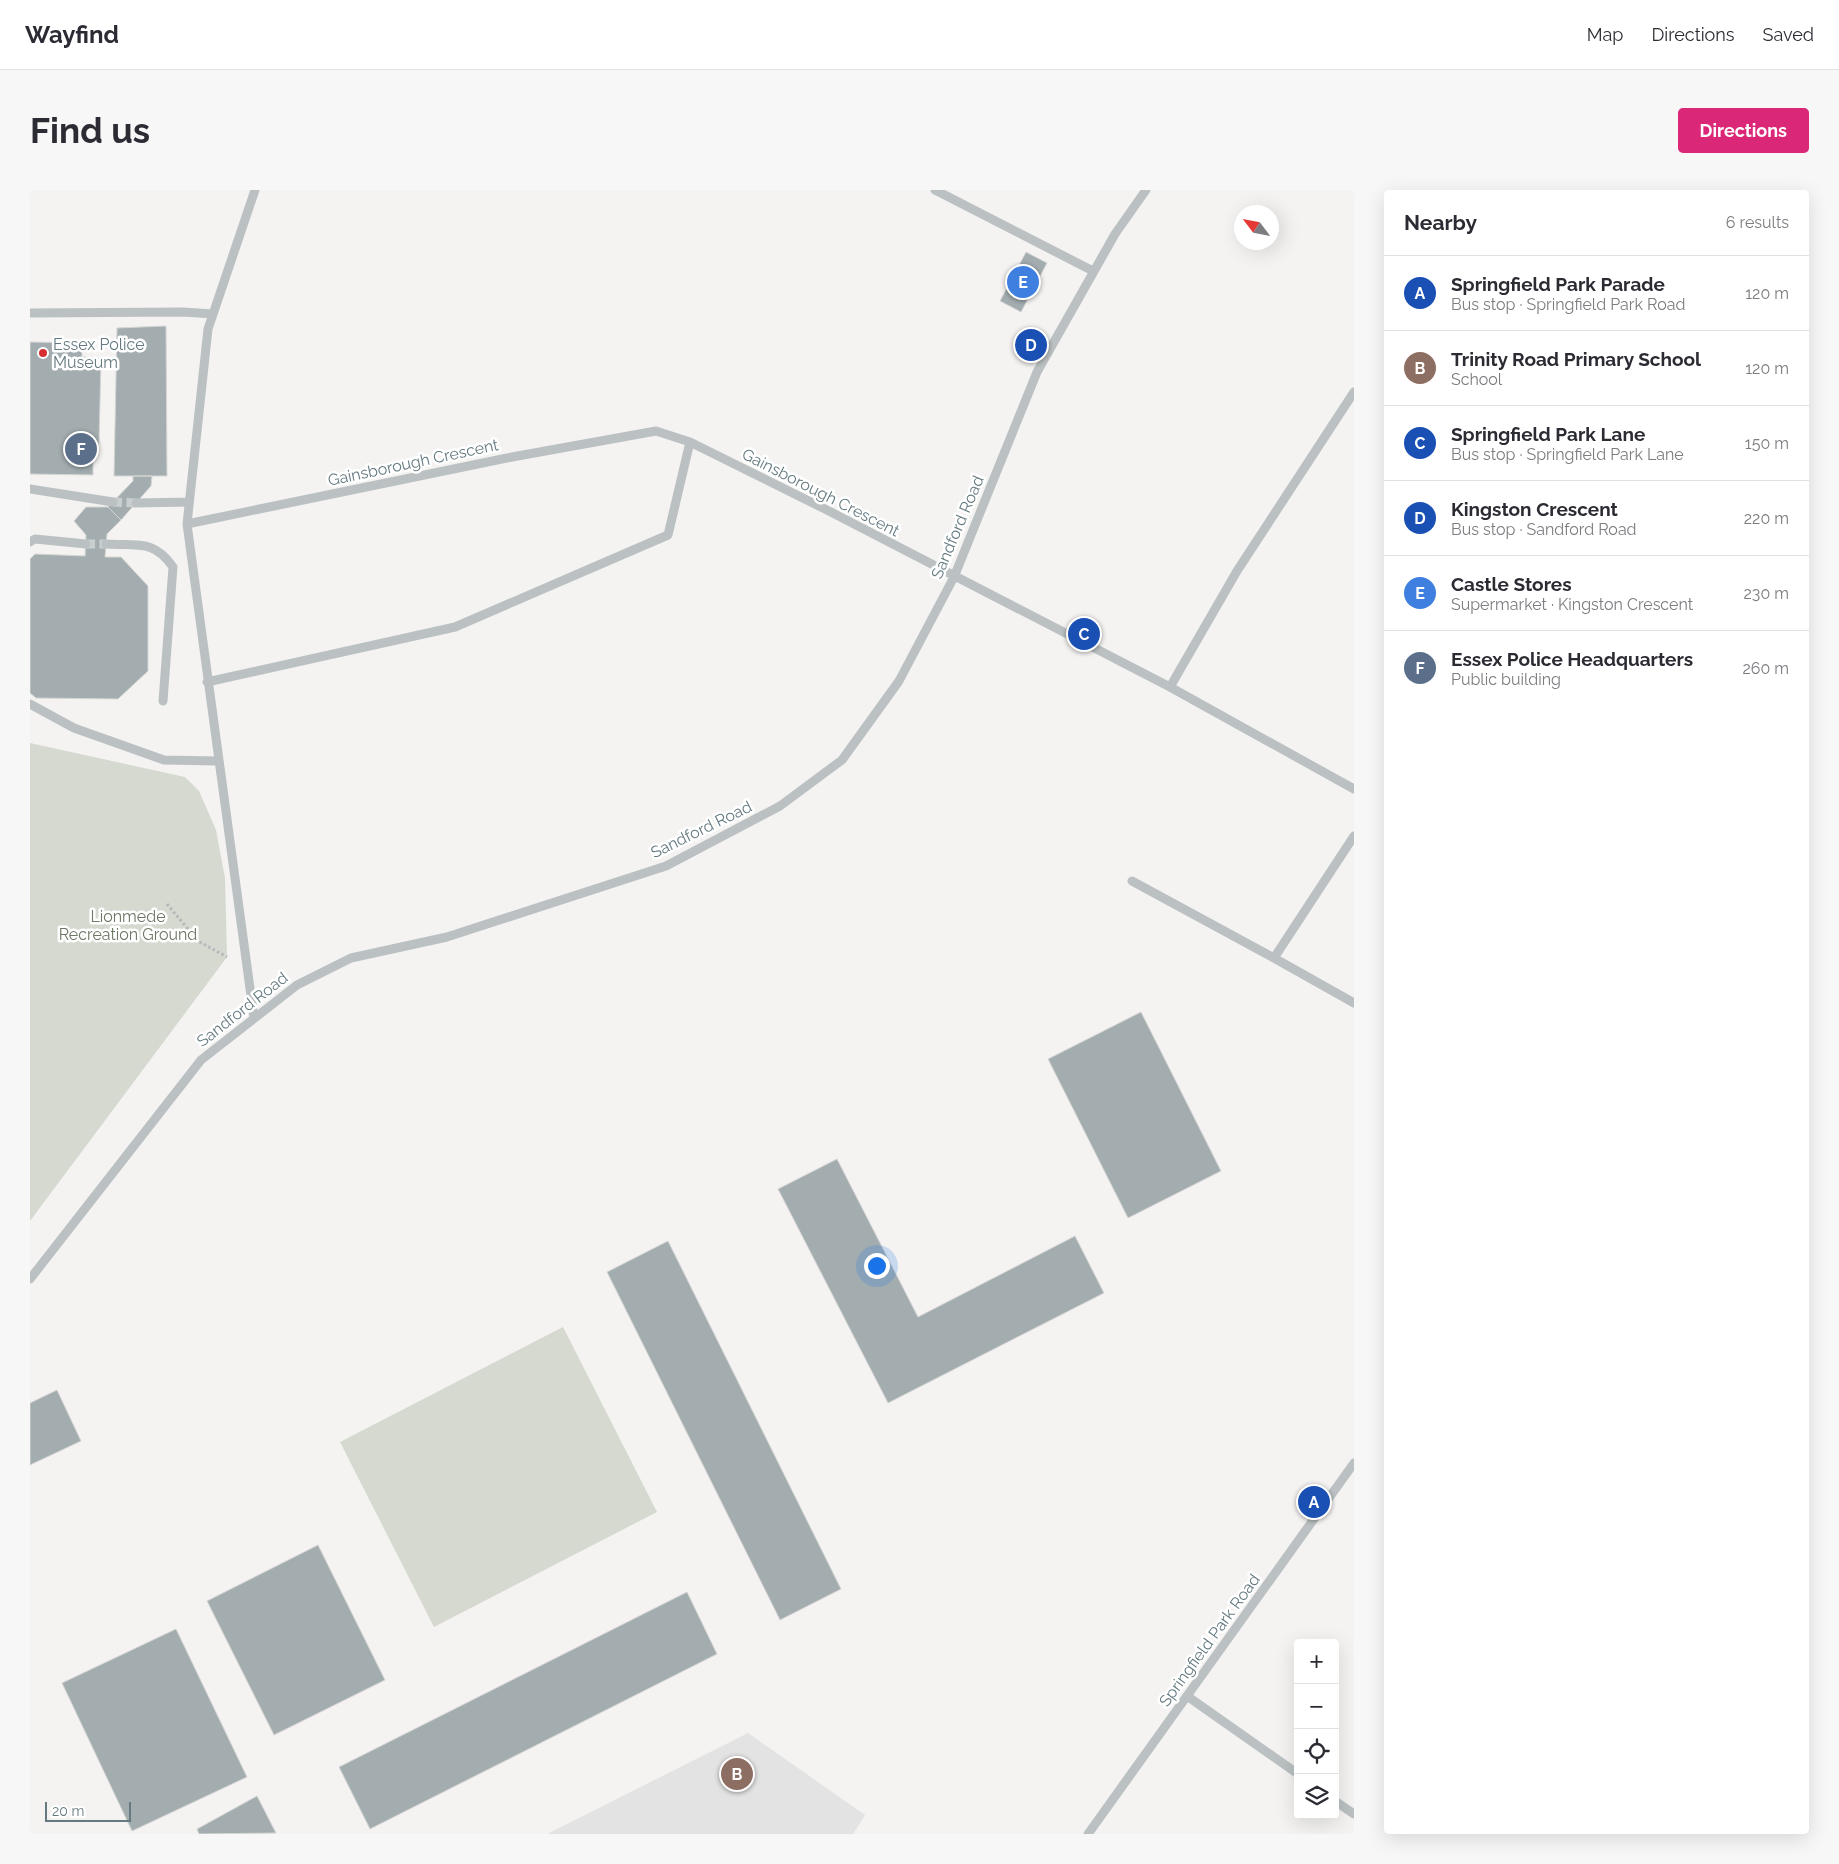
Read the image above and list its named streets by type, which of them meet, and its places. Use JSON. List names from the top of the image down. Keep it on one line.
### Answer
{"streets":{"street":["Gainsborough Crescent","Sandford Road","Springfield Park Road"]},"crossings":[["Gainsborough Crescent","Sandford Road"]],"parks":["Lionmede Recreation Ground"],"places":["Essex Police Museum"],"scale_bar":"20 m","north":"top left","page":{"header":"Wayfind","nav":["Map","Directions","Saved"],"buttons":"Directions","title":"Find us","heading":["Nearby","6 results"],"list":[{"mark":"A","name":"Springfield Park Parade","note":"Bus stop · Springfield Park Road","value":"120 m"},{"mark":"B","name":"Trinity Road Primary School","note":"School","value":"120 m"},{"mark":"C","name":"Springfield Park Lane","note":"Bus stop · Springfield Park Lane","value":"150 m"},{"mark":"D","name":"Kingston Crescent","note":"Bus stop · Sandford Road","value":"220 m"},{"mark":"E","name":"Castle Stores","note":"Supermarket · Kingston Crescent","value":"230 m"},{"mark":"F","name":"Essex Police Headquarters","note":"Public building","value":"260 m"}],"pins":["E","D","F","C","A","B"],"map_buttons":["+","−"],"scale":"20 m"}}
